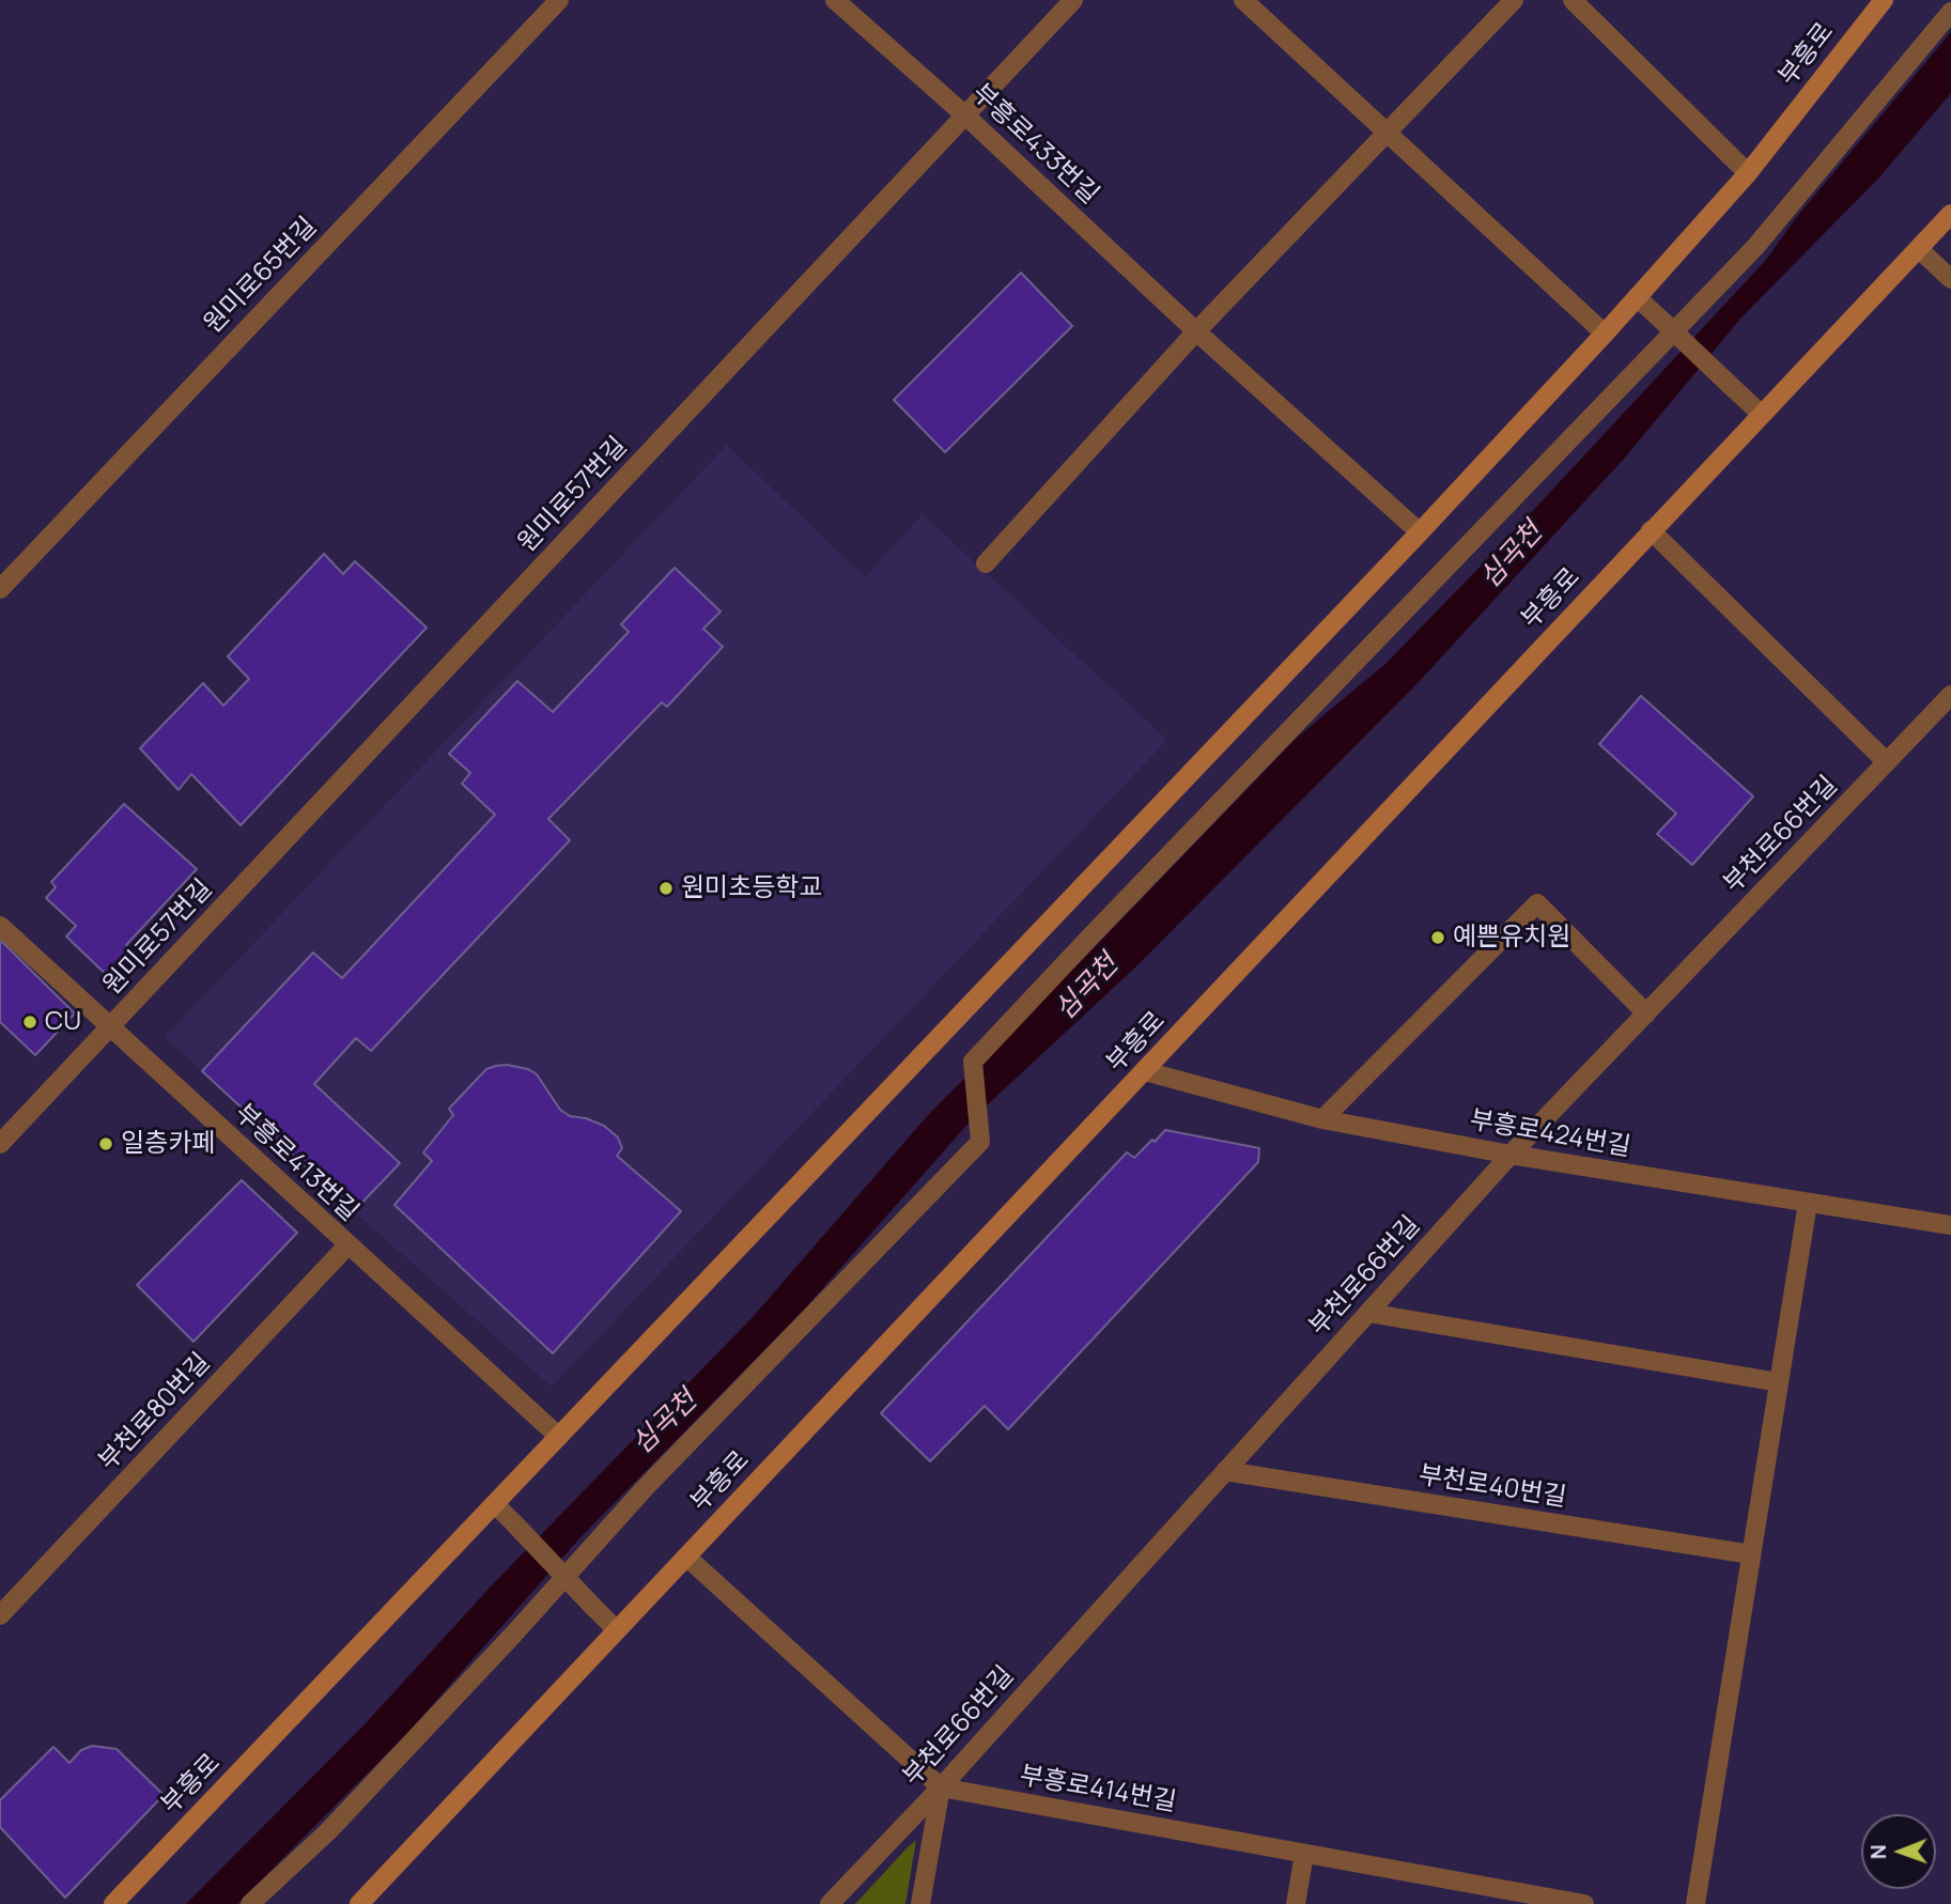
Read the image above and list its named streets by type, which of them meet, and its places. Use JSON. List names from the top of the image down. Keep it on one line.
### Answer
{"streets":{"street":["부흥로","부흥로433번길","원미로65번길","원미로57번길","부천로66번길","부흥로424번길","부흥로413번길","부천로80번길","부천로40번길","부흥로414번길"]},"crossings":[["부흥로","부흥로433번길"],["부흥로","부흥로424번길"],["부흥로","부흥로413번길"],["부흥로433번길","원미로57번길"],["원미로57번길","부흥로413번길"],["부천로66번길","부흥로424번길"],["부천로66번길","부천로40번길"],["부천로66번길","부흥로414번길"],["부흥로413번길","부천로80번길"]],"water":["심곡천"],"places":["원미초등학교","예쁜유치원","CU","일층카페"],"north":"left"}
